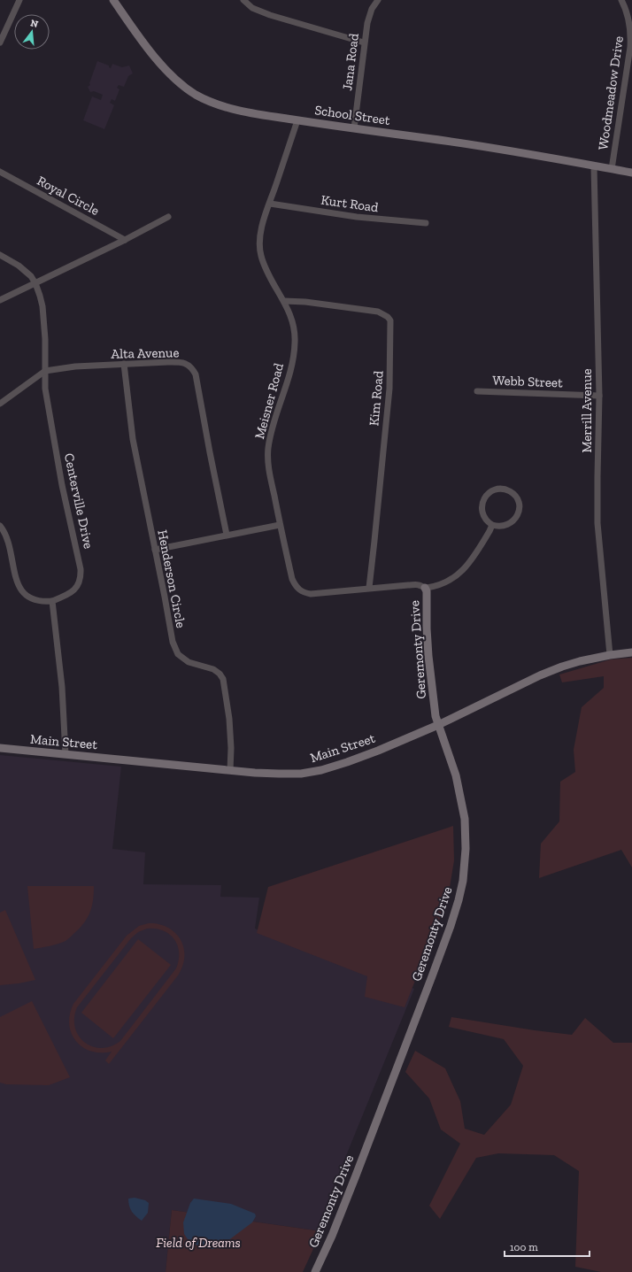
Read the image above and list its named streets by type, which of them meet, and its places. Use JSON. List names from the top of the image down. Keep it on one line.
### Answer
{"streets":{"street":["Jana Road","Woodmeadow Drive","School Street","Royal Circle","Kurt Road","Alta Avenue","Webb Street","Kim Road","Meisner Road","Merrill Avenue","Centerville Drive","Henderson Circle","Geremonty Drive","Main Street"]},"crossings":[["Jana Road","School Street"],["Woodmeadow Drive","School Street"],["School Street","Meisner Road"],["School Street","Merrill Avenue"],["Kurt Road","Meisner Road"],["Alta Avenue","Centerville Drive"],["Alta Avenue","Henderson Circle"],["Webb Street","Merrill Avenue"],["Kim Road","Meisner Road"],["Meisner Road","Geremonty Drive"],["Merrill Avenue","Main Street"],["Henderson Circle","Main Street"],["Geremonty Drive","Main Street"]],"parks":["Field of Dreams"],"scale_bar":"100 m","north":"top"}
